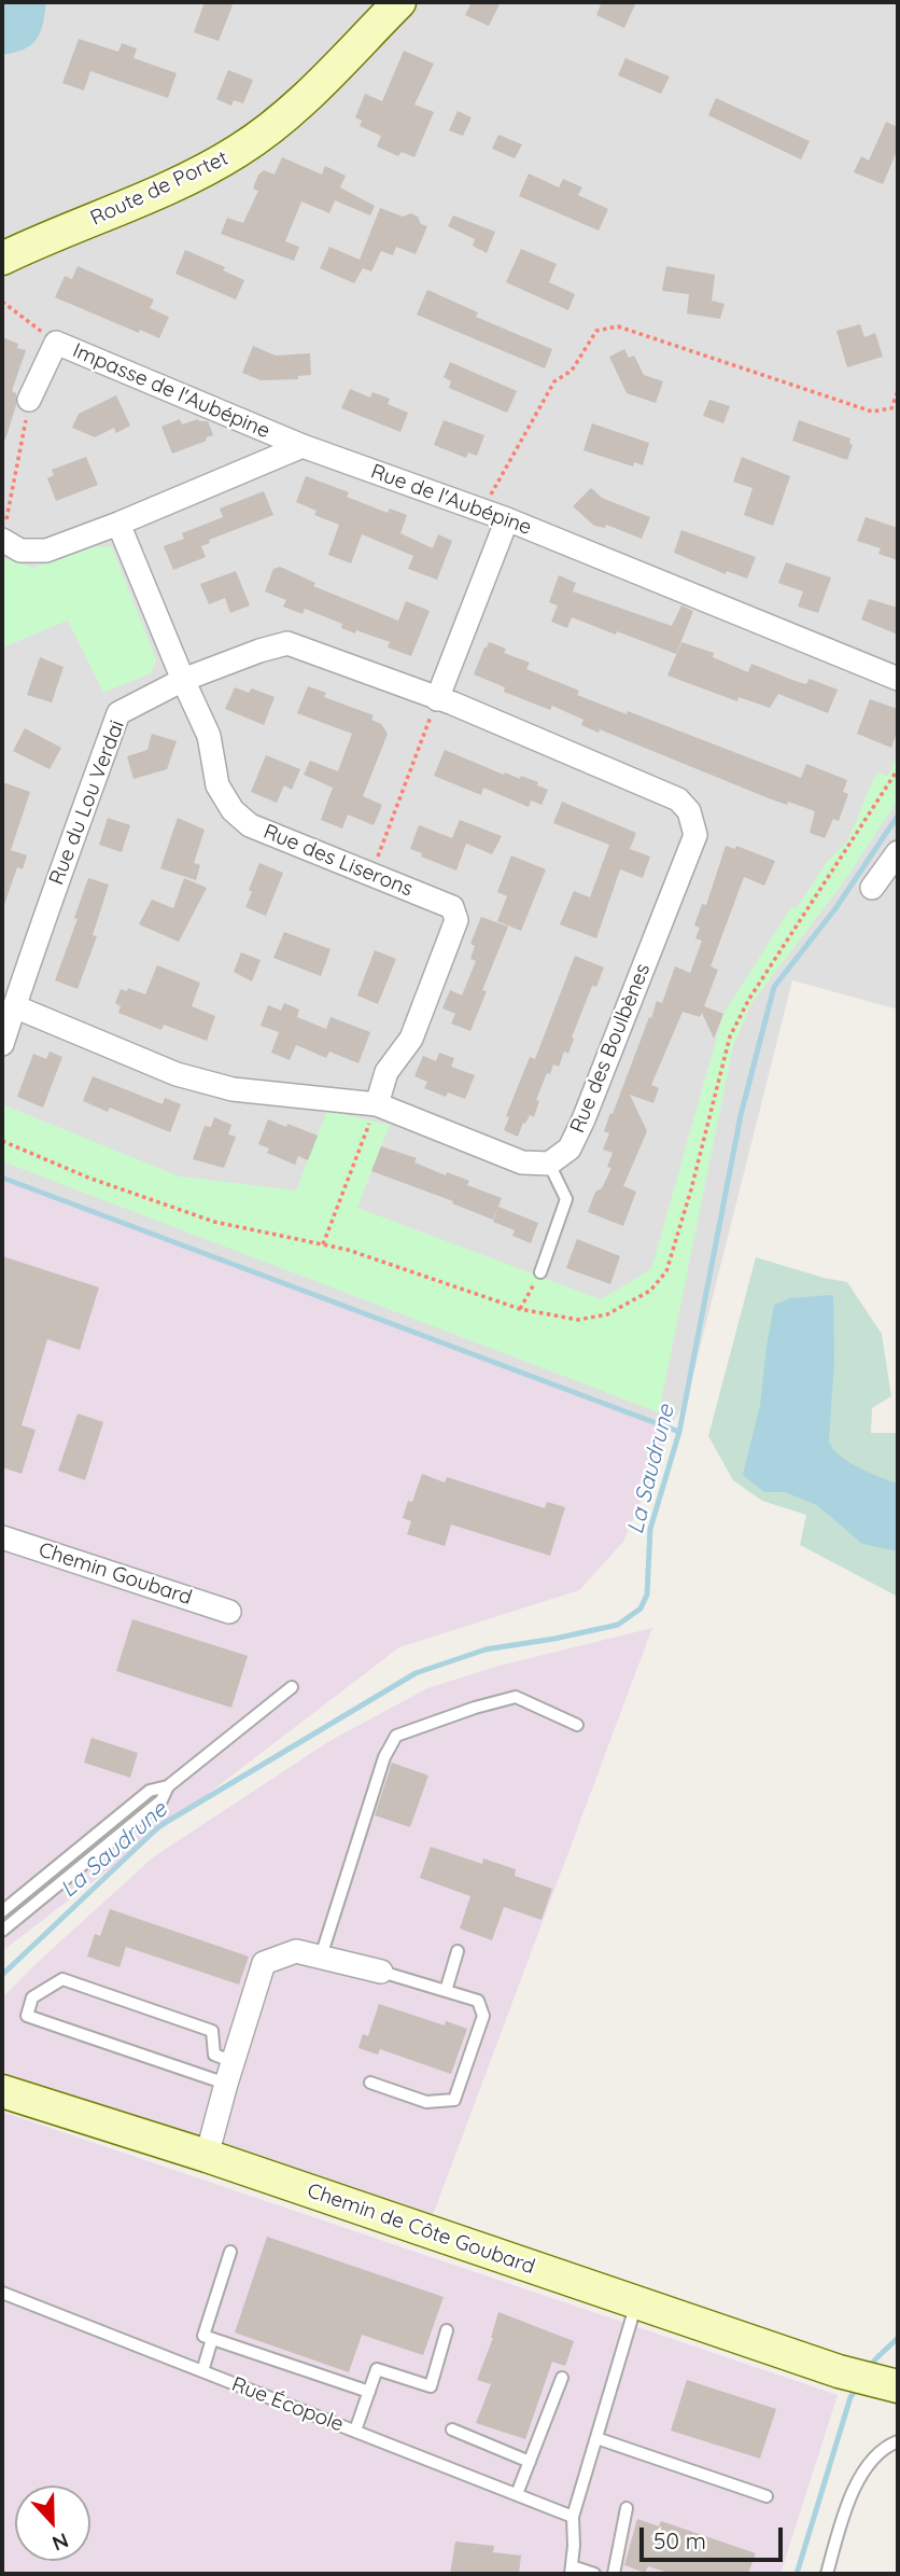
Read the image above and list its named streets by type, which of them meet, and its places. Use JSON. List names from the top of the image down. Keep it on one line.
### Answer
{"streets":{"main road":["Route de Portet","Chemin de Côte Goubard"],"street":["Impasse de l'Aubépine","Rue de l'Aubépine","Rue du Lou Verdai","Rue des Liserons","Rue des Boulbènes","Chemin Goubard"],"lane":["Rue Écopole"]},"crossings":[["Impasse de l'Aubépine","Rue de l'Aubépine"],["Rue du Lou Verdai","Rue des Liserons"],["Rue du Lou Verdai","Rue des Boulbènes"]],"water":["La Saudrune"],"scale_bar":"50 m","north":"bottom"}
